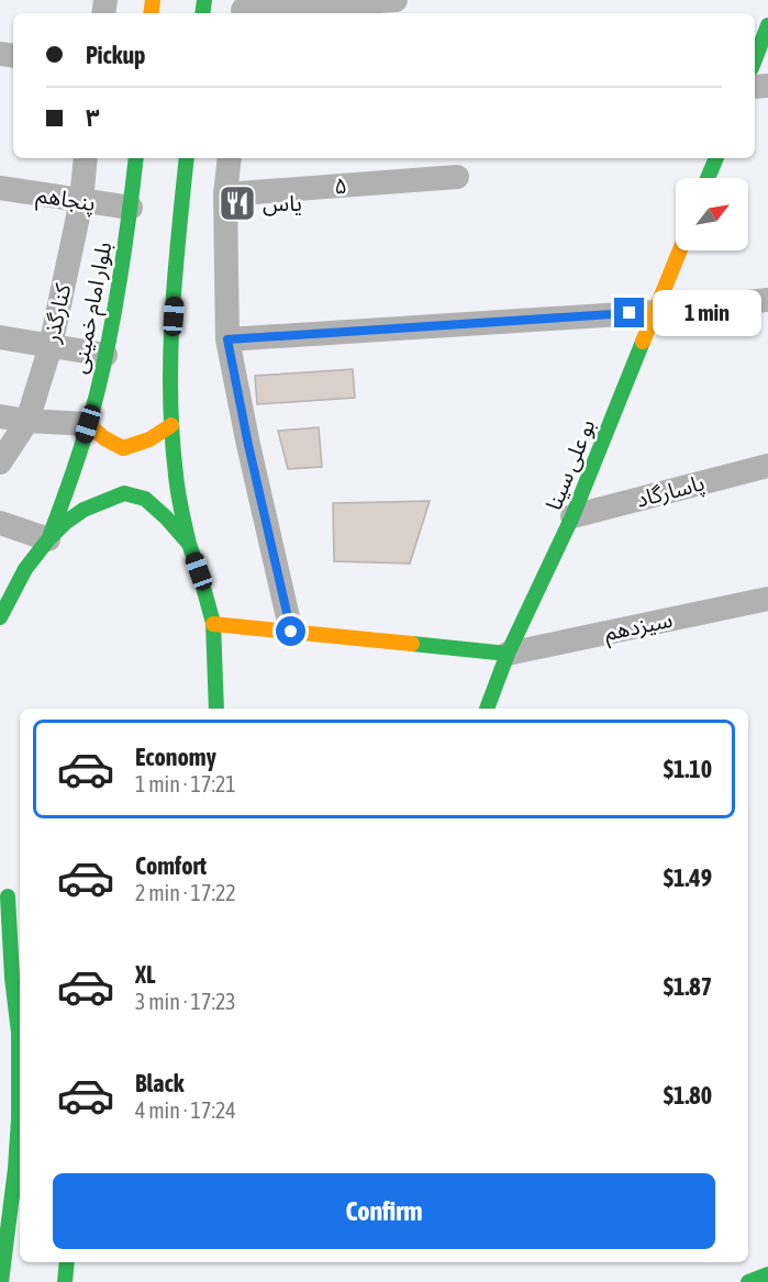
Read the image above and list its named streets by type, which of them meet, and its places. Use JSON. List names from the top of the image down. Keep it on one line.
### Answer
{"streets":{"main road":["بلوار امام خمینی","بو علی سینا"],"street":["۵","پنجاهم","کنارگذر","پاسارگاد","سیزدهم"]},"crossings":[["پنجاهم","بلوار امام خمینی"],["پنجاهم","کنارگذر"],["بو علی سینا","پاسارگاد"],["بو علی سینا","سیزدهم"]],"places":{"restaurant":["یاس"]},"north":"top right","page":{"banner":["Pickup","۳"],"bubble":"1 min","list":[{"name":"Economy","note":"1 min · 17:21","value":"$1.10"},{"name":"Comfort","note":"2 min · 17:22","value":"$1.49"},{"name":"XL","note":"3 min · 17:23","value":"$1.87"},{"name":"Black","note":"4 min · 17:24","value":"$1.80"}],"buttons":"Confirm"}}
